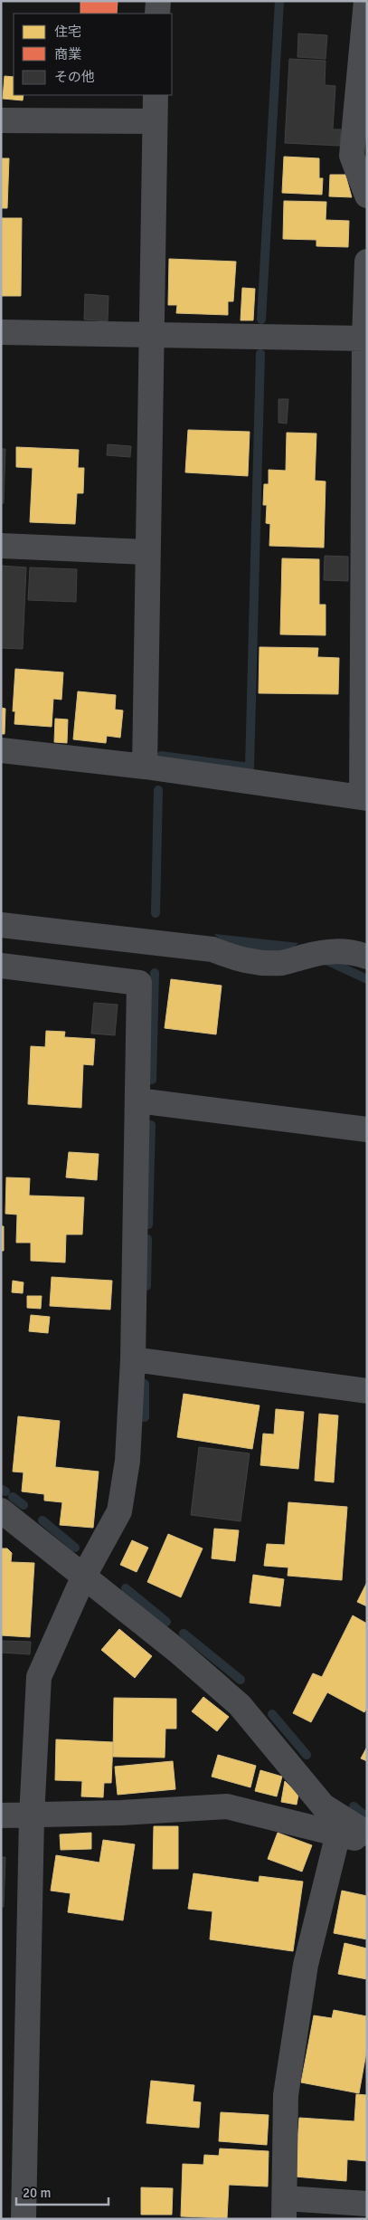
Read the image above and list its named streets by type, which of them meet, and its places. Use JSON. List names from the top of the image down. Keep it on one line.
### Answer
{"legend":["住宅","商業","その他"],"scale_bar":"20 m"}
